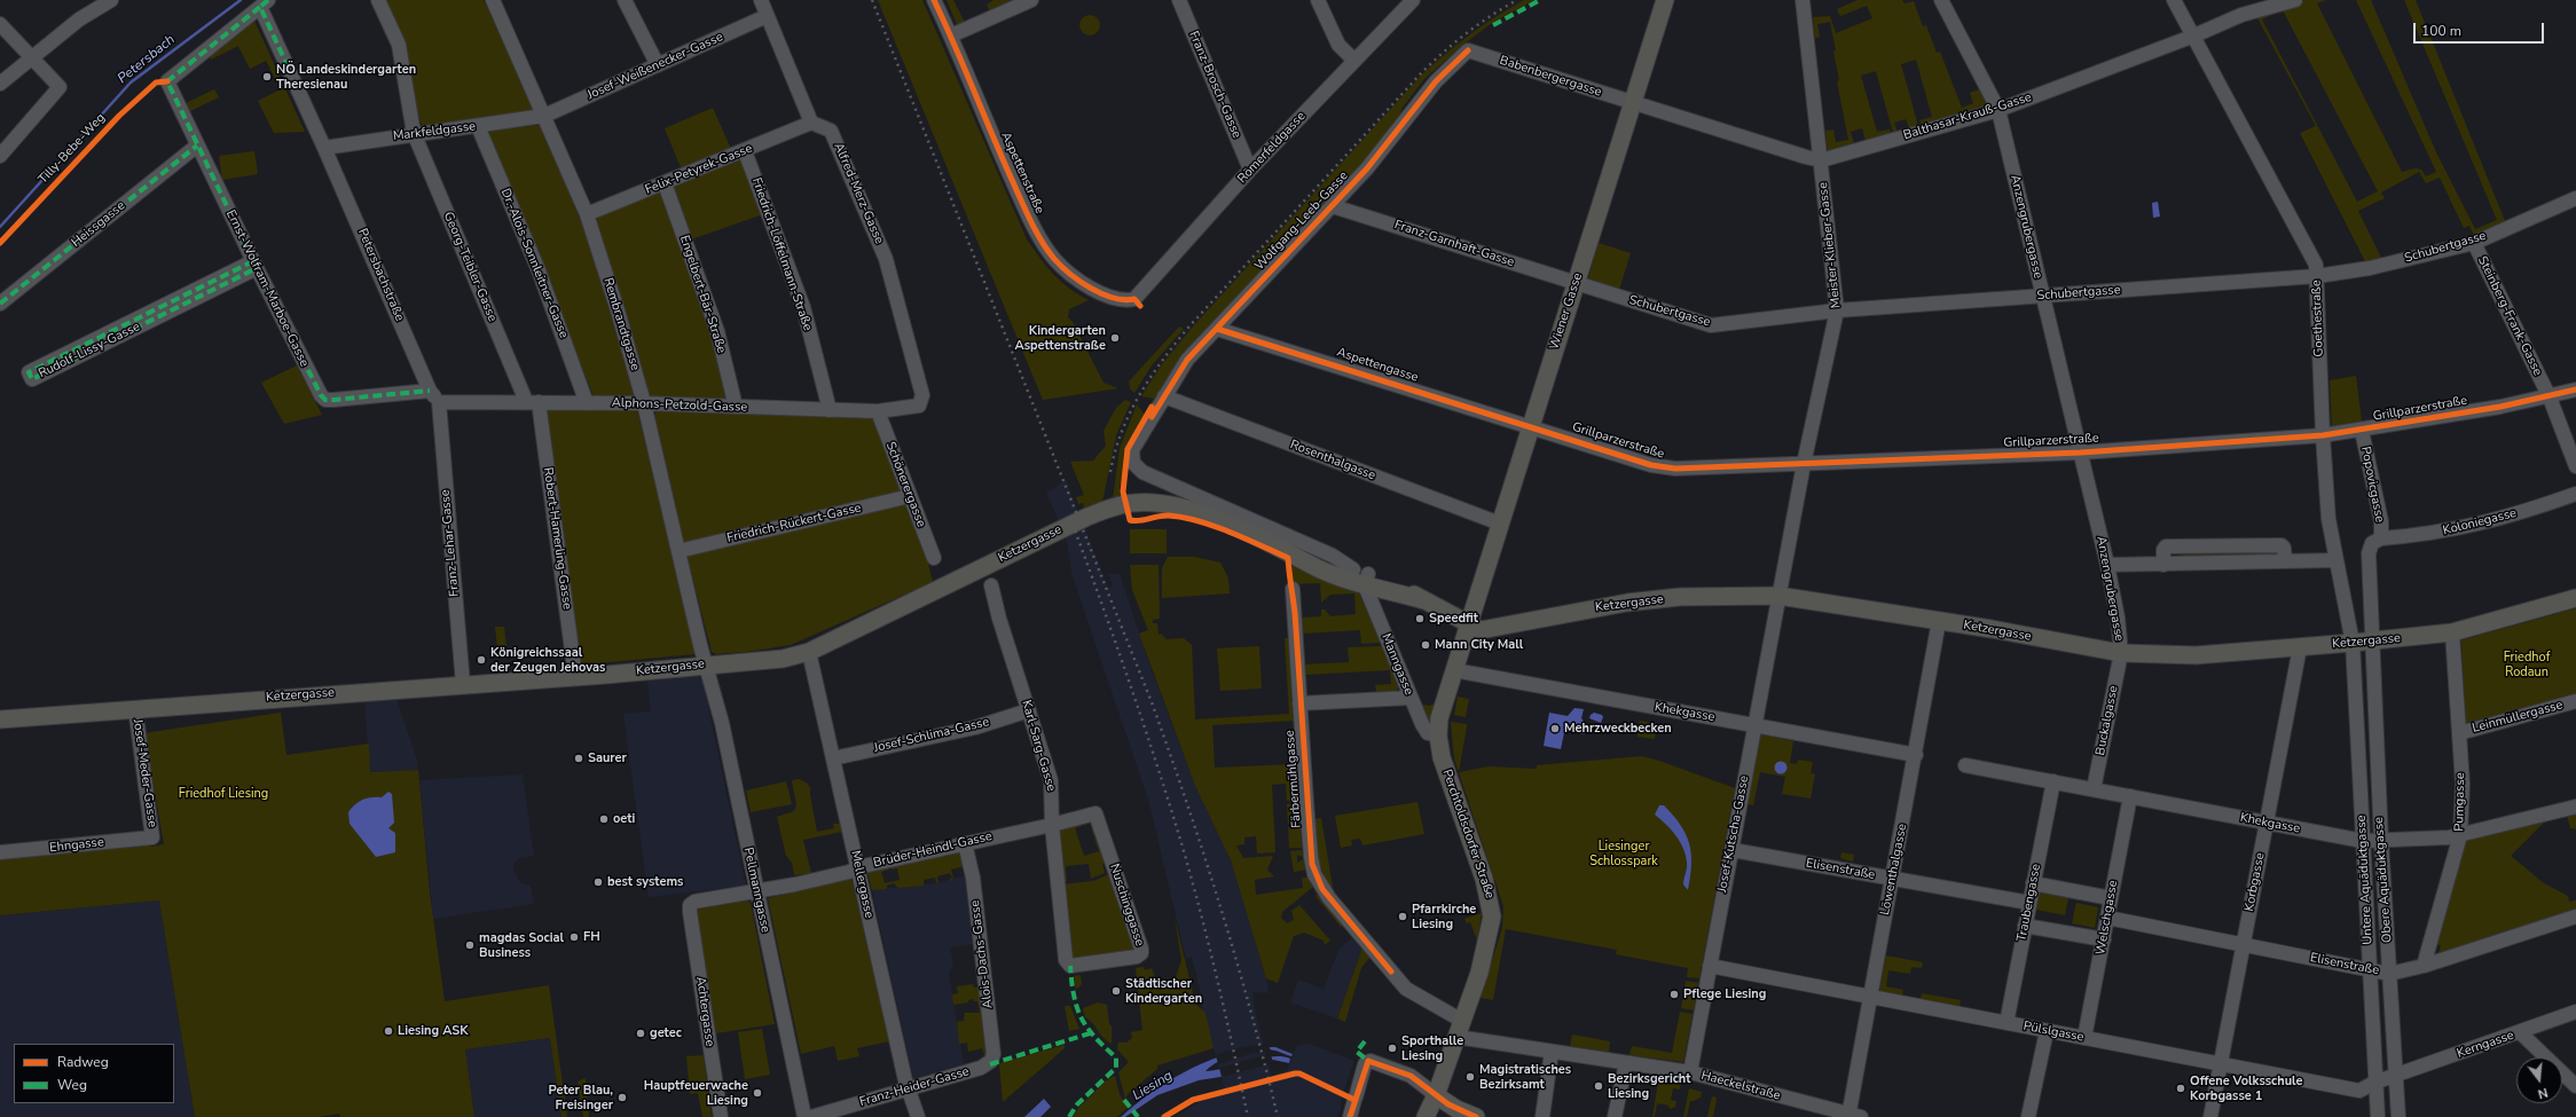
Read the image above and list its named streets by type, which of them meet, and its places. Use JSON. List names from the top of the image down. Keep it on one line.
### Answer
{"streets":{"main road":["Wiener Gasse","Ketzergasse","Perchtoldsdorfer Straße"],"street":["Josef-Weißenecker-Gasse","Babenbergergasse","Franz-Brosch-Gasse","Balthasar-Krauß-Gasse","Markfeldgasse","Römerfeldgasse","Felix-Petyrek-Gasse","Aspettenstraße","Alfred-Merz-Gasse","Wolfgang-Leeb-Gasse","Heissgasse","Anzengrubergasse","Franz-Garnhaft-Gasse","Meister-Klieber-Gasse","Schubertgasse","Friedrich-Löffelmann-Straße","Dr.-Alois-Sonnleitner-Gasse","Georg-Teibler-Gasse","Petersbachstraße","Ernst-Wolfram-Marboe-Gasse","Engelbert-Bär-Straße","Steinberg-Frank-Gasse","Goethestraße","Rembrandtgasse","Rudolf-Lissy-Gasse","Aspettengasse","Alphons-Petzold-Gasse","Grillparzerstraße","Rosenthalgasse","Schönerergasse","Popovicgasse","Koloniegasse","Friedrich-Rückert-Gasse","Robert-Hamerling-Gasse","Franz-Lehar-Gasse","Manngasse","Khekgasse","Leinmüllergasse","Buckalgasse","Josef-Schlima-Gasse","Karl-Sarg-Gasse","Josef-Meder-Gasse","Färbermühlgasse","Pumgasse","Josef-Kutscha-Gasse","Ehngasse","Brüder-Heindl-Gasse","Elisenstraße","Löwenthalgasse","Untere Aquäduktgasse","Obere Aquäduktgasse","Korbgasse","Mellergasse","Pellmanngasse","Traubengasse","Nuschinggasse","Welschgasse","Alois-Dachs-Gasse","Achtergasse","Pülslgasse","Kerngasse","Haeckelstraße","Franz-Heider-Gasse"],"cycle path":["Tilly-Bebe-Weg"]},"crossings":[["Josef-Weißenecker-Gasse","Markfeldgasse"],["Josef-Weißenecker-Gasse","Rembrandtgasse"],["Babenbergergasse","Wolfgang-Leeb-Gasse"],["Babenbergergasse","Wiener Gasse"],["Franz-Brosch-Gasse","Römerfeldgasse"],["Balthasar-Krauß-Gasse","Anzengrubergasse"],["Balthasar-Krauß-Gasse","Meister-Klieber-Gasse"],["Balthasar-Krauß-Gasse","Goethestraße"],["Markfeldgasse","Dr.-Alois-Sonnleitner-Gasse"],["Markfeldgasse","Georg-Teibler-Gasse"],["Markfeldgasse","Petersbachstraße"],["Markfeldgasse","Rembrandtgasse"],["Römerfeldgasse","Aspettenstraße"],["Felix-Petyrek-Gasse","Alfred-Merz-Gasse"],["Felix-Petyrek-Gasse","Friedrich-Löffelmann-Straße"],["Felix-Petyrek-Gasse","Engelbert-Bär-Straße"],["Felix-Petyrek-Gasse","Rembrandtgasse"],["Alfred-Merz-Gasse","Alphons-Petzold-Gasse"],["Wolfgang-Leeb-Gasse","Franz-Garnhaft-Gasse"],["Wolfgang-Leeb-Gasse","Aspettengasse"],["Wolfgang-Leeb-Gasse","Rosenthalgasse"],["Wolfgang-Leeb-Gasse","Ketzergasse"],["Heissgasse","Ernst-Wolfram-Marboe-Gasse"],["Anzengrubergasse","Schubertgasse"],["Anzengrubergasse","Grillparzerstraße"],["Anzengrubergasse","Ketzergasse"],["Anzengrubergasse","Buckalgasse"],["Franz-Garnhaft-Gasse","Schubertgasse"],["Franz-Garnhaft-Gasse","Wiener Gasse"],["Meister-Klieber-Gasse","Schubertgasse"],["Meister-Klieber-Gasse","Grillparzerstraße"],["Meister-Klieber-Gasse","Ketzergasse"],["Meister-Klieber-Gasse","Josef-Kutscha-Gasse"],["Schubertgasse","Wiener Gasse"],["Schubertgasse","Steinberg-Frank-Gasse"],["Schubertgasse","Goethestraße"],["Friedrich-Löffelmann-Straße","Alphons-Petzold-Gasse"],["Dr.-Alois-Sonnleitner-Gasse","Alphons-Petzold-Gasse"],["Georg-Teibler-Gasse","Alphons-Petzold-Gasse"],["Georg-Teibler-Gasse","Robert-Hamerling-Gasse"],["Petersbachstraße","Ernst-Wolfram-Marboe-Gasse"],["Petersbachstraße","Alphons-Petzold-Gasse"],["Petersbachstraße","Franz-Lehar-Gasse"],["Ernst-Wolfram-Marboe-Gasse","Rudolf-Lissy-Gasse"],["Ernst-Wolfram-Marboe-Gasse","Alphons-Petzold-Gasse"],["Ernst-Wolfram-Marboe-Gasse","Franz-Lehar-Gasse"],["Engelbert-Bär-Straße","Alphons-Petzold-Gasse"],["Wiener Gasse","Aspettengasse"],["Wiener Gasse","Grillparzerstraße"],["Wiener Gasse","Rosenthalgasse"],["Wiener Gasse","Ketzergasse"],["Wiener Gasse","Perchtoldsdorfer Straße"],["Steinberg-Frank-Gasse","Grillparzerstraße"],["Goethestraße","Grillparzerstraße"],["Goethestraße","Ketzergasse"],["Goethestraße","Untere Aquäduktgasse"],["Rembrandtgasse","Alphons-Petzold-Gasse"],["Rembrandtgasse","Friedrich-Rückert-Gasse"],["Rembrandtgasse","Ketzergasse"],["Rembrandtgasse","Pellmanngasse"],["Aspettengasse","Grillparzerstraße"],["Alphons-Petzold-Gasse","Schönerergasse"],["Alphons-Petzold-Gasse","Robert-Hamerling-Gasse"],["Alphons-Petzold-Gasse","Franz-Lehar-Gasse"],["Grillparzerstraße","Popovicgasse"],["Schönerergasse","Friedrich-Rückert-Gasse"],["Popovicgasse","Koloniegasse"],["Popovicgasse","Ketzergasse"],["Popovicgasse","Obere Aquäduktgasse"],["Robert-Hamerling-Gasse","Ketzergasse"],["Franz-Lehar-Gasse","Ketzergasse"],["Ketzergasse","Manngasse"],["Ketzergasse","Buckalgasse"],["Ketzergasse","Josef-Meder-Gasse"],["Ketzergasse","Pumgasse"],["Ketzergasse","Perchtoldsdorfer Straße"],["Ketzergasse","Josef-Kutscha-Gasse"],["Ketzergasse","Löwenthalgasse"],["Ketzergasse","Untere Aquäduktgasse"],["Ketzergasse","Obere Aquäduktgasse"],["Ketzergasse","Korbgasse"],["Ketzergasse","Mellergasse"],["Ketzergasse","Pellmanngasse"],["Manngasse","Perchtoldsdorfer Straße"],["Khekgasse","Buckalgasse"],["Khekgasse","Pumgasse"],["Khekgasse","Perchtoldsdorfer Straße"],["Khekgasse","Josef-Kutscha-Gasse"],["Khekgasse","Löwenthalgasse"],["Khekgasse","Untere Aquäduktgasse"],["Khekgasse","Obere Aquäduktgasse"],["Khekgasse","Korbgasse"],["Khekgasse","Traubengasse"],["Khekgasse","Welschgasse"],["Leinmüllergasse","Pumgasse"],["Josef-Schlima-Gasse","Karl-Sarg-Gasse"],["Josef-Schlima-Gasse","Mellergasse"],["Karl-Sarg-Gasse","Brüder-Heindl-Gasse"],["Karl-Sarg-Gasse","Nuschinggasse"],["Josef-Meder-Gasse","Ehngasse"],["Färbermühlgasse","Perchtoldsdorfer Straße"],["Pumgasse","Elisenstraße"],["Perchtoldsdorfer Straße","Haeckelstraße"],["Josef-Kutscha-Gasse","Elisenstraße"],["Josef-Kutscha-Gasse","Pülslgasse"],["Josef-Kutscha-Gasse","Haeckelstraße"],["Brüder-Heindl-Gasse","Mellergasse"],["Brüder-Heindl-Gasse","Pellmanngasse"],["Brüder-Heindl-Gasse","Nuschinggasse"],["Brüder-Heindl-Gasse","Alois-Dachs-Gasse"],["Brüder-Heindl-Gasse","Achtergasse"],["Elisenstraße","Löwenthalgasse"],["Elisenstraße","Untere Aquäduktgasse"],["Elisenstraße","Obere Aquäduktgasse"],["Elisenstraße","Korbgasse"],["Elisenstraße","Traubengasse"],["Elisenstraße","Welschgasse"],["Löwenthalgasse","Pülslgasse"],["Löwenthalgasse","Haeckelstraße"],["Untere Aquäduktgasse","Pülslgasse"],["Obere Aquäduktgasse","Pülslgasse"],["Obere Aquäduktgasse","Kerngasse"],["Korbgasse","Pülslgasse"],["Mellergasse","Franz-Heider-Gasse"],["Traubengasse","Pülslgasse"],["Welschgasse","Pülslgasse"],["Alois-Dachs-Gasse","Franz-Heider-Gasse"],["Pülslgasse","Kerngasse"]],"water":["Petersbach","Liesing"],"parks":["Friedhof Rodaun","Friedhof Liesing","Liesinger Schlosspark"],"places":["NÖ Landeskindergarten Theresienau","Kindergarten Aspettenstraße","Speedfit","Mann City Mall","Königreichssaal der Zeugen Jehovas","Mehrzweckbecken","Saurer","oeti","best systems","Pfarrkirche Liesing","FH","magdas Social Business","Städtischer Kindergarten","Pflege Liesing","Liesing ASK","getec","Sporthalle Liesing","Magistratisches Bezirksamt","Bezirksgericht Liesing","Offene Volksschule Korbgasse 1","Hauptfeuerwache Liesing","Peter Blau, Freisinger"],"legend":["Radweg","Weg"],"scale_bar":"100 m","north":"bottom"}
